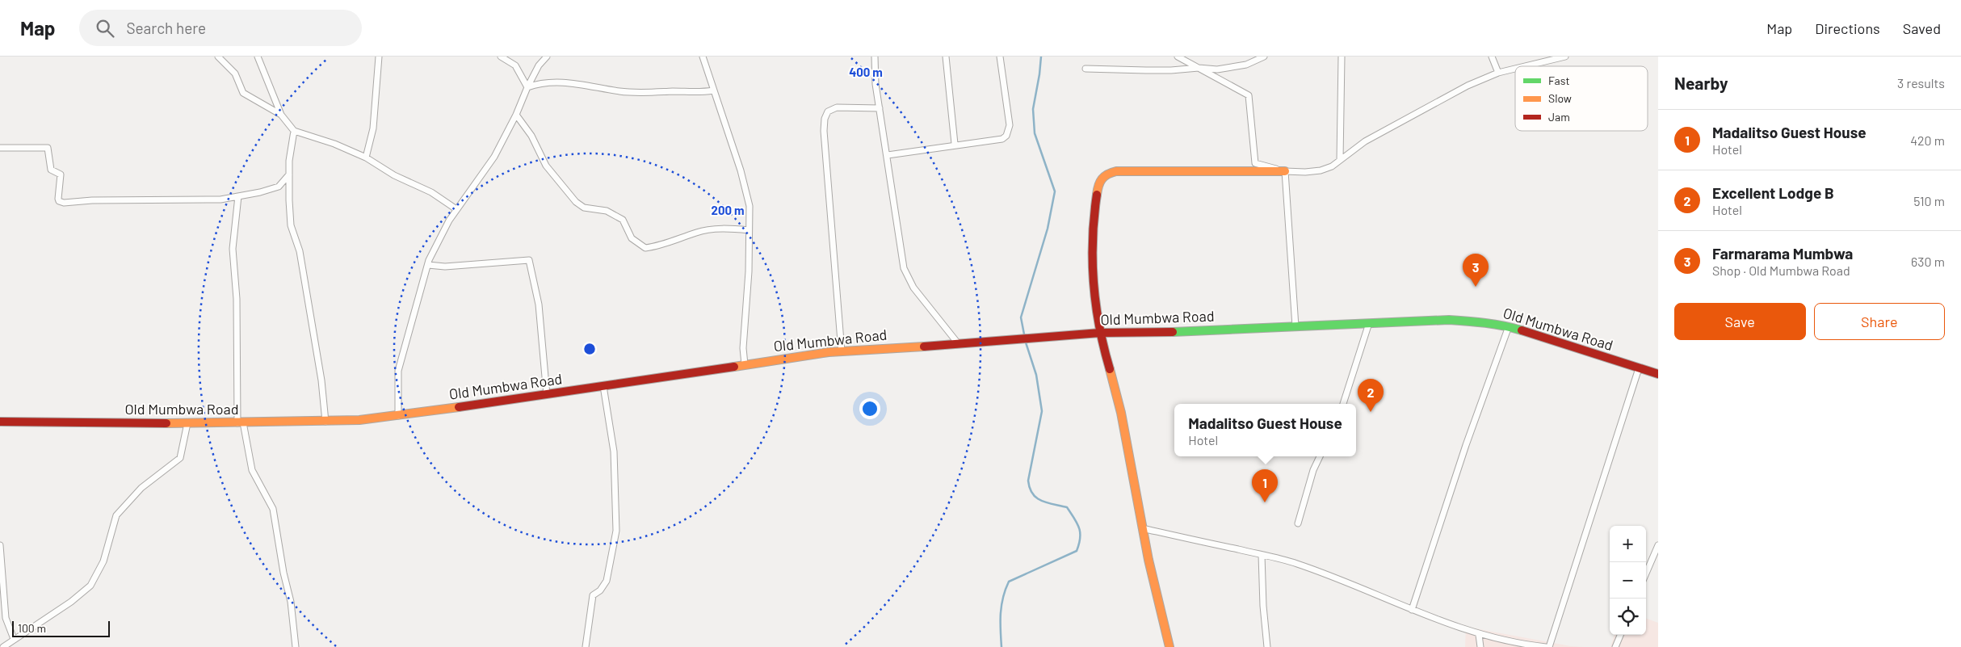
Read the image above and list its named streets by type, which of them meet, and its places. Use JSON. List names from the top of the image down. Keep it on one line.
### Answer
{"streets":{"main road":["Old Mumbwa Road"]},"legend":["Fast","Slow","Jam"],"scale_bar":"100 m","page":{"header":"Map","search":"Search here","nav":["Map","Directions","Saved"],"heading":["Nearby","3 results"],"list":[{"mark":"1","name":"Madalitso Guest House","note":"Hotel","value":"420 m"},{"mark":"2","name":"Excellent Lodge B","note":"Hotel","value":"510 m"},{"mark":"3","name":"Farmarama Mumbwa","note":"Shop · Old Mumbwa Road","value":"630 m"}],"pins":["3","2","1"],"buttons":["Save","Share"],"popup":["Madalitso Guest House","Hotel"],"map_buttons":["+","−"],"scale":"100 m"},"rings":["400 m","200 m"]}
